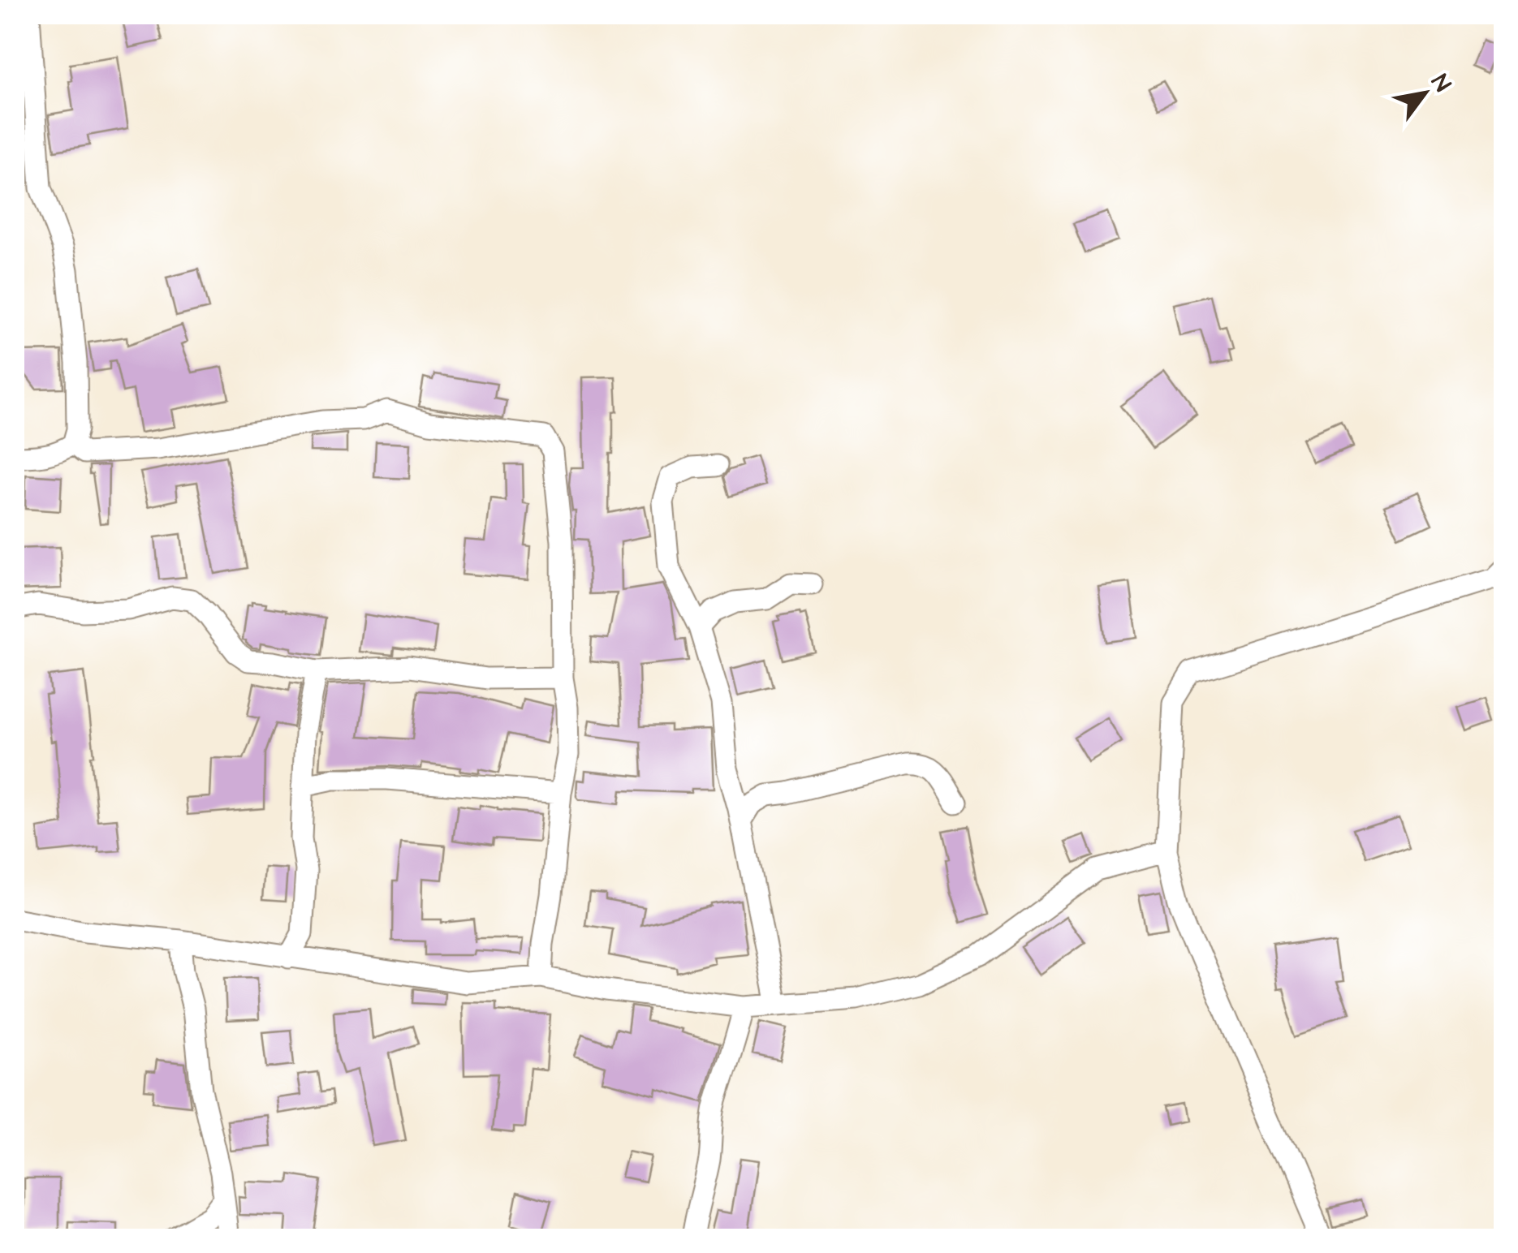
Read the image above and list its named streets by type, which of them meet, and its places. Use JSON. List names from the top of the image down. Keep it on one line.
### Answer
{"north":"top right"}
